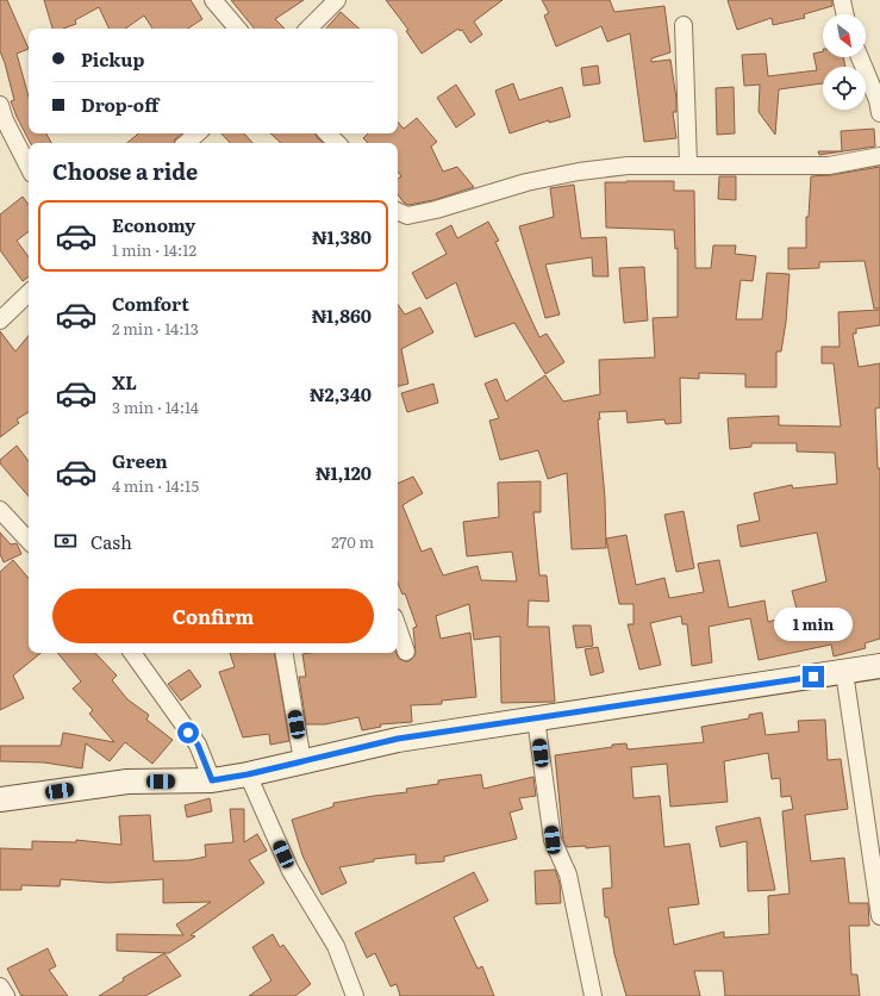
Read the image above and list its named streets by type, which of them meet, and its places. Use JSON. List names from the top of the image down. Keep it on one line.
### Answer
{"north":"bottom right","page":{"banner":["Pickup","Drop-off"],"heading":"Choose a ride","list":[{"name":"Economy","note":"1 min · 14:12","value":"₦1,380"},{"name":"Comfort","note":"2 min · 14:13","value":"₦1,860"},{"name":"XL","note":"3 min · 14:14","value":"₦2,340"},{"name":"Green","note":"4 min · 14:15","value":"₦1,120"}],"pay":["Cash","270 m"],"buttons":"Confirm","bubble":"1 min"}}
